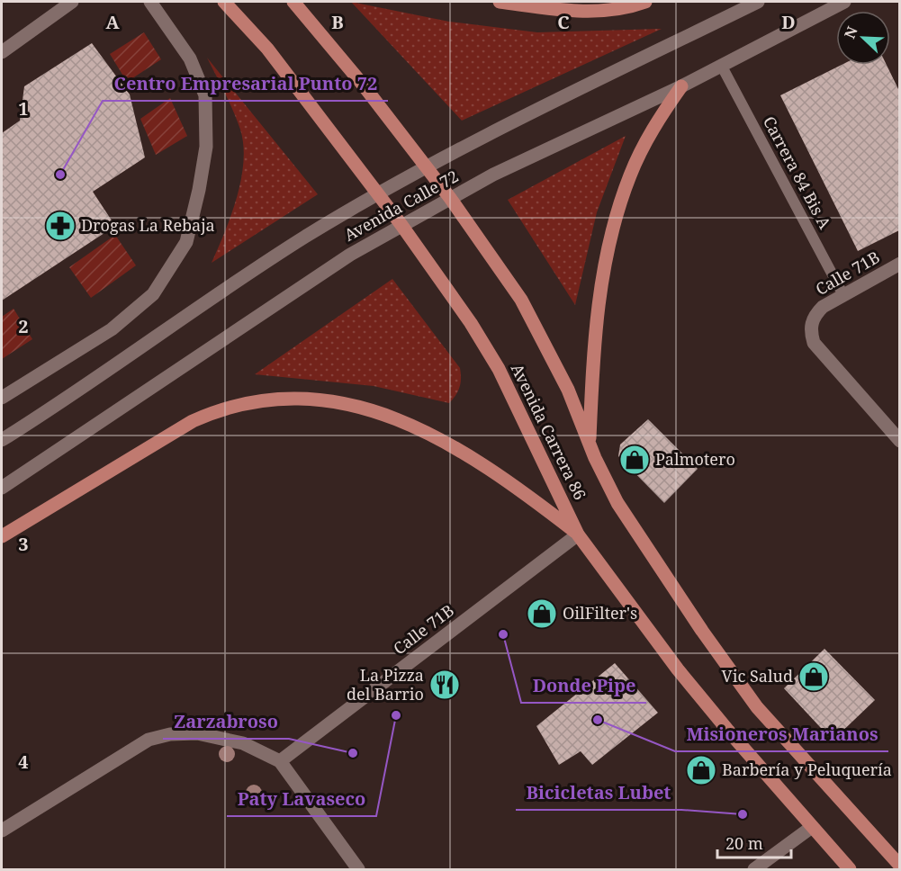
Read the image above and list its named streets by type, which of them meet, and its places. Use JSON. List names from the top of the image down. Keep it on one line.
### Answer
{"streets":{"main road":["Avenida Calle 72","Calle 71B","Avenida Carrera 86"],"lane":["Carrera 84 Bis A"]},"crossings":[["Carrera 84 Bis A","Avenida Calle 72"],["Carrera 84 Bis A","Calle 71B"],["Avenida Calle 72","Avenida Carrera 86"],["Calle 71B","Avenida Carrera 86"]],"places":{"other":["Centro Empresarial Punto 72","Donde Pipe","Paty Lavaseco","Misioneros Marianos","Zarzabroso","Bicicletas Lubet"],"pharmacy":["Drogas La Rebaja"],"shop":["Palmotero","OilFilter's","Vic Salud","Barbería y Peluquería"],"restaurant":["La Pizza del Barrio"]},"scale_bar":"20 m","north":"top left","grid":{"columns":["A","B","C","D"],"rows":["1","2","3","4"]}}
